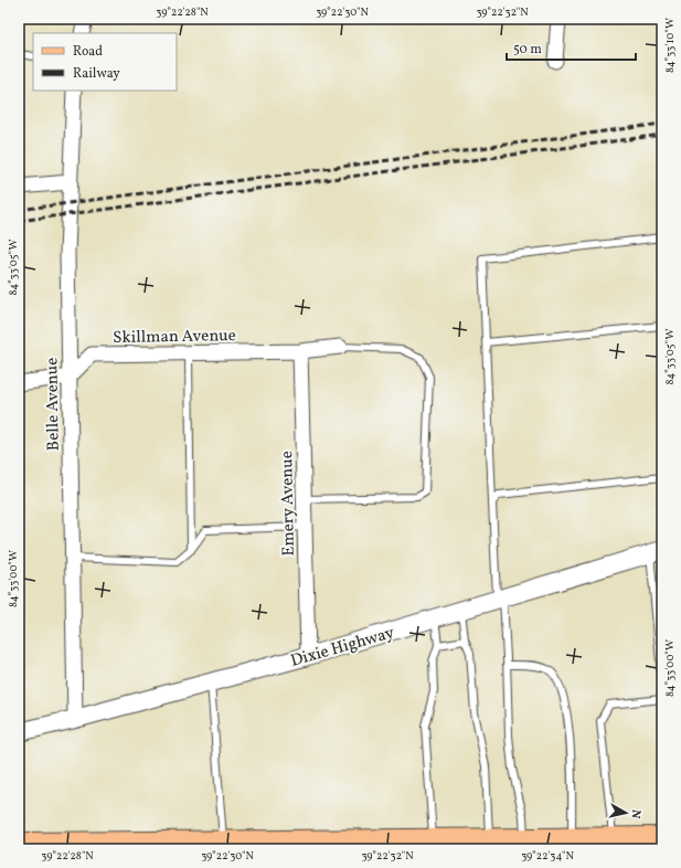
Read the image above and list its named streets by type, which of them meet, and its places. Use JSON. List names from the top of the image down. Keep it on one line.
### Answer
{"streets":{"street":["Skillman Avenue","Belle Avenue","Emery Avenue","Dixie Highway"]},"crossings":[["Skillman Avenue","Belle Avenue"],["Skillman Avenue","Emery Avenue"],["Belle Avenue","Dixie Highway"],["Emery Avenue","Dixie Highway"]],"legend":["Road","Railway"],"scale_bar":"50 m","north":"right","coordinates":["39°22'28\"N","39°22'30\"N","39°22'32\"N","84°33'10\"W","84°33'05\"W","84°33'00\"W","39°22'34\"N"]}
